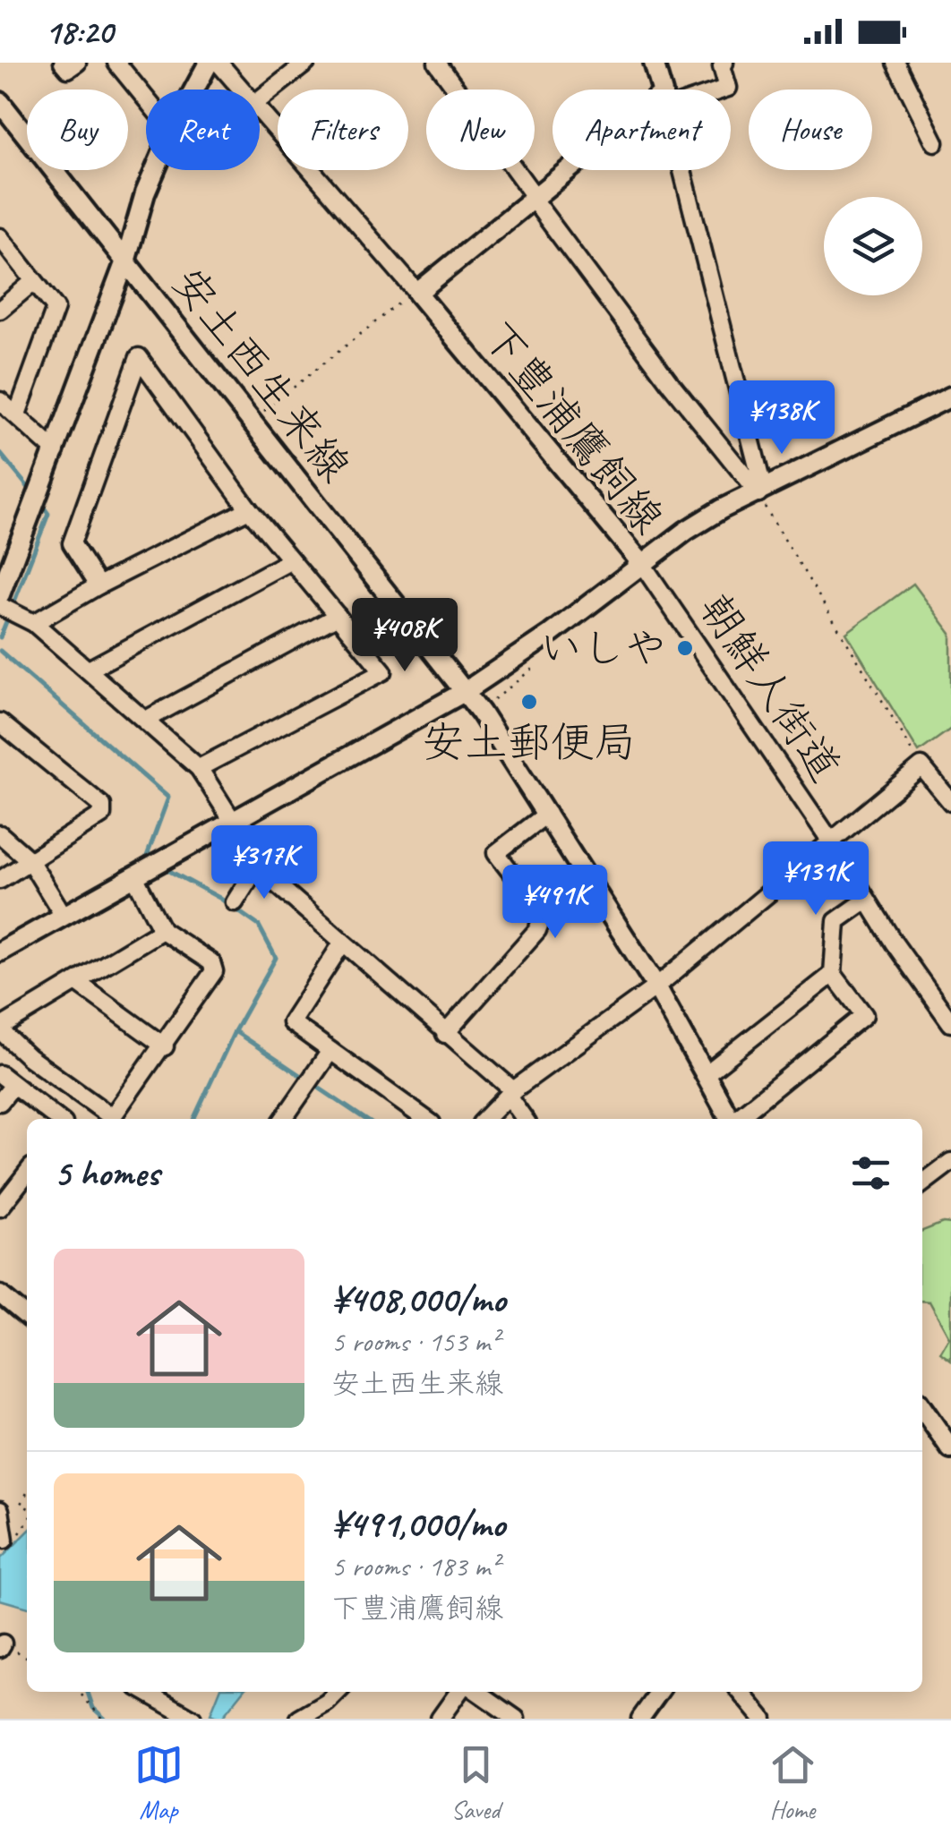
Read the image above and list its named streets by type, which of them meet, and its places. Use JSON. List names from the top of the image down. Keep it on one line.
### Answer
{"streets":{"main road":["安土西生来線","下豊浦鷹飼線"],"street":["朝鮮人街道"]},"crossings":[["安土西生来線","下豊浦鷹飼線"],["下豊浦鷹飼線","朝鮮人街道"]],"places":["いしや","安土郵便局"],"page":{"status":"18:20","chip":["Buy","Rent","Filters","New","Apartment","House"],"price":["¥138K","¥408K","¥317K","¥131K","¥491K"],"heading":"5 homes","list":[{"name":"¥408,000/mo","note":"5 rooms · 153 m² · 安土西生来線"},{"name":"¥491,000/mo","note":"5 rooms · 183 m² · 下豊浦鷹飼線"}],"tabs":["Map","Saved","Home"]}}
